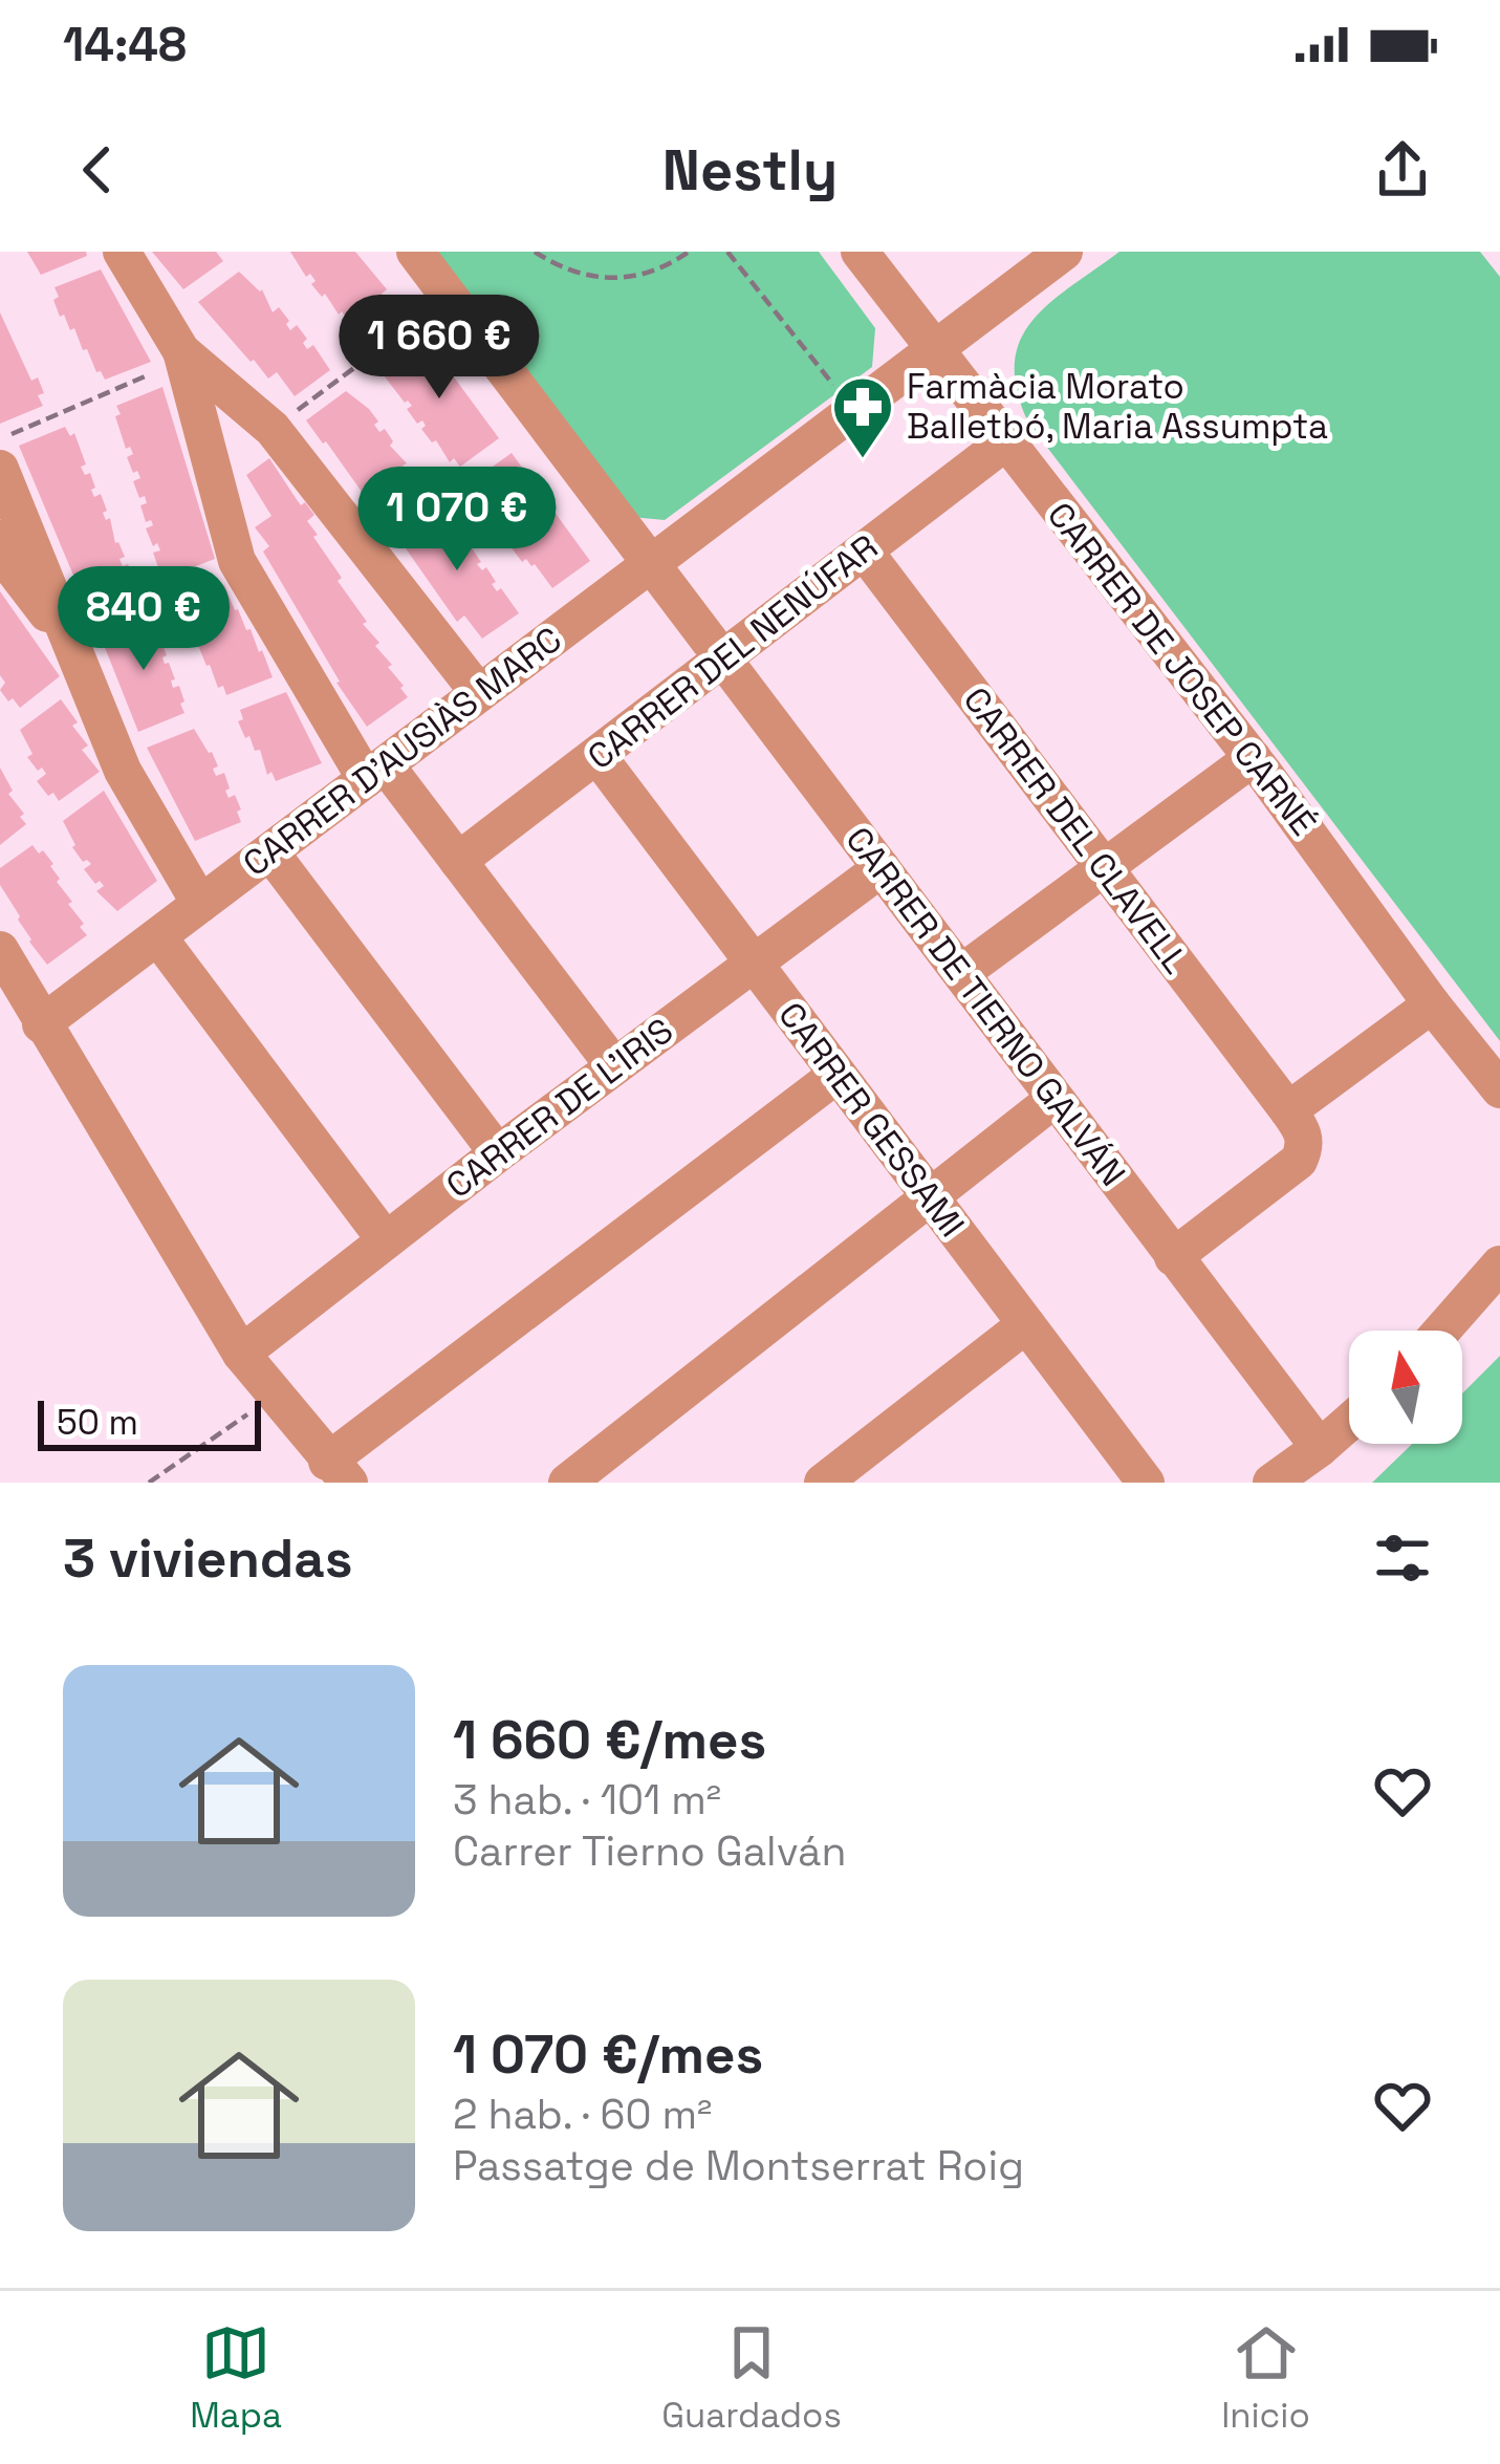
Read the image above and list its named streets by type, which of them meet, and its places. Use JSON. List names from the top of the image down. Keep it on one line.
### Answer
{"streets":{"street":["CARRER DEL NENÚFAR","CARRER DE JOSEP CARNÉ","CARRER D'AUSIÀS MARC","CARRER DEL CLAVELL","CARRER DE TIERNO GALVÁN","CARRER DE L'IRIS","CARRER GESSAMI"]},"crossings":[["CARRER DEL NENÚFAR","CARRER DE JOSEP CARNÉ"],["CARRER DEL NENÚFAR","CARRER DEL CLAVELL"],["CARRER DEL NENÚFAR","CARRER DE TIERNO GALVÁN"],["CARRER DEL NENÚFAR","CARRER GESSAMI"],["CARRER DE JOSEP CARNÉ","CARRER D'AUSIÀS MARC"],["CARRER D'AUSIÀS MARC","CARRER DE TIERNO GALVÁN"],["CARRER DE TIERNO GALVÁN","CARRER DE L'IRIS"],["CARRER DE L'IRIS","CARRER GESSAMI"]],"places":{"pharmacy":["Farmàcia Morato Balletbó, Maria Assumpta"]},"scale_bar":"50 m","north":"top","page":{"status":"14:48","header":"Nestly","price":["1 660 €","1 070 €","840 €"],"scale":"50 m","heading":"3 viviendas","list":[{"name":"1 660 €/mes","note":"3 hab. · 101 m² · Carrer Tierno Galván"},{"name":"1 070 €/mes","note":"2 hab. · 60 m² · Passatge de Montserrat Roig"}],"tabs":["Mapa","Guardados","Inicio"]}}
